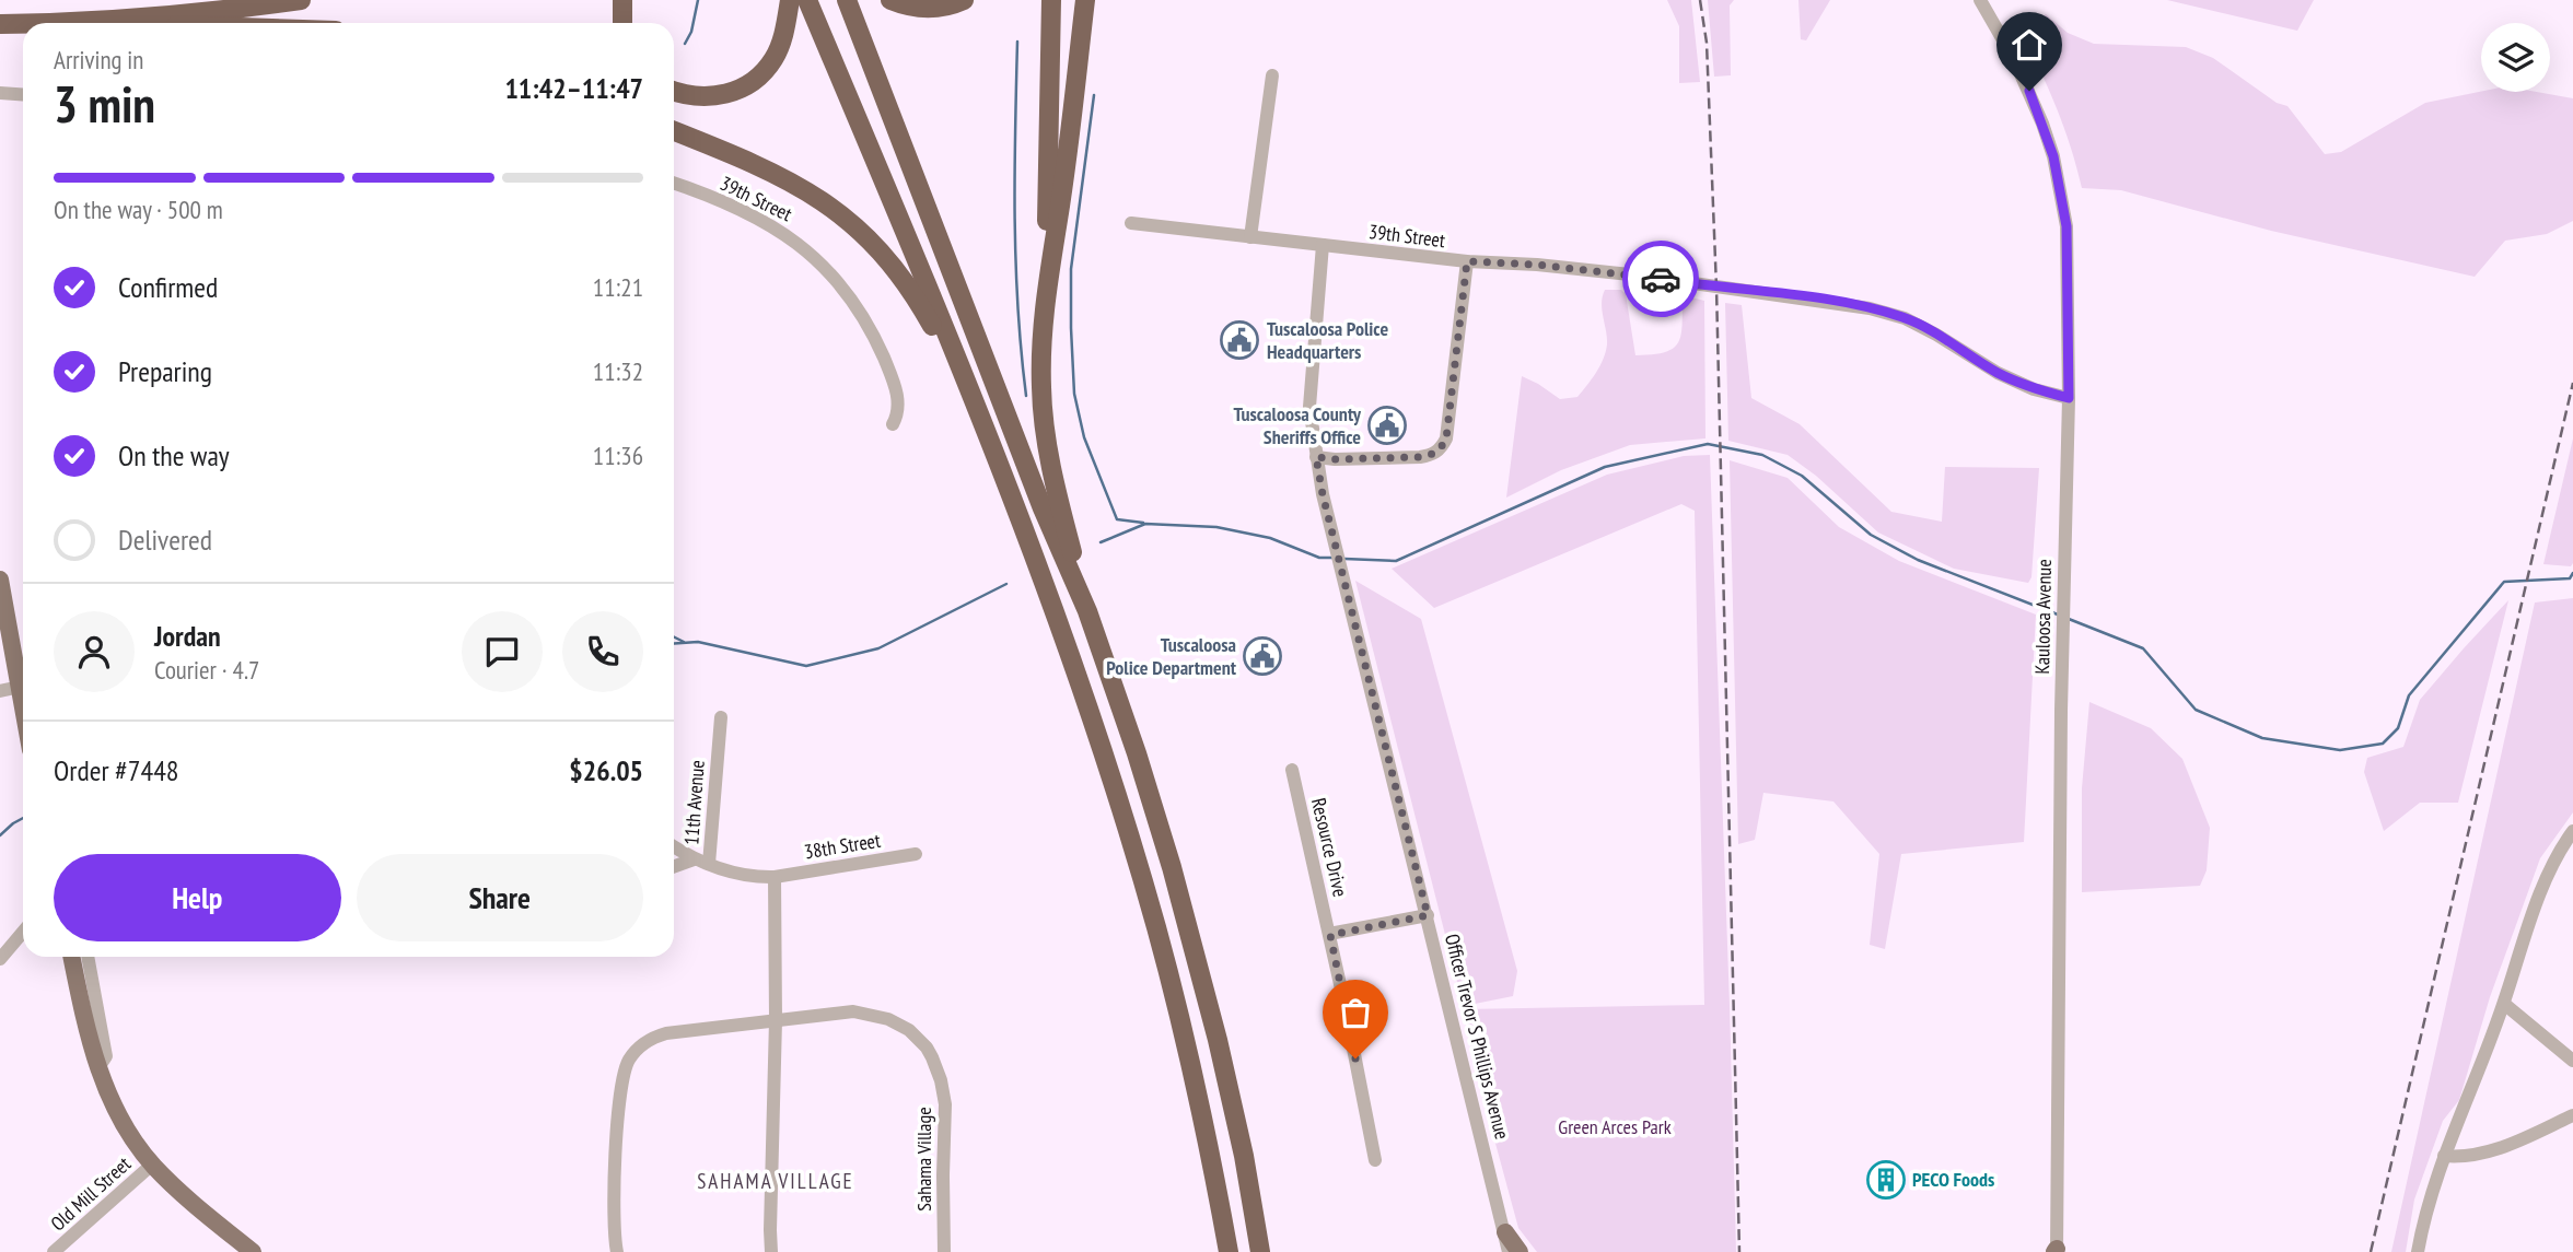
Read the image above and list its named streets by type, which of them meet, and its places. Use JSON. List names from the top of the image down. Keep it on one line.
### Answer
{"streets":{"street":["39th Street","Kauloosa Avenue","11th Avenue","38th Street","Resource Drive","Officer Trevor S Phillips Avenue","Sahama Village","Old Mill Street"]},"crossings":[["39th Street","Kauloosa Avenue"],["39th Street","Officer Trevor S Phillips Avenue"],["11th Avenue","38th Street"]],"districts":["SAHAMA VILLAGE"],"parks":["Green Arces Park"],"places":{"public building":["Tuscaloosa Police Headquarters","Tuscaloosa County Sheriffs Office","Tuscaloosa Police Department"],"building":["PECO Foods"]},"page":{"heading":["3 min","Arriving in","11:42–11:47"],"panel":["Jordan","Courier · 4.7","Order #7448","$26.05"],"bar":"On the way · 500 m","list":[["Confirmed","11:21"],["Preparing","11:32"],["On the way","11:36"],"Delivered"],"buttons":["Help","Share"]}}
